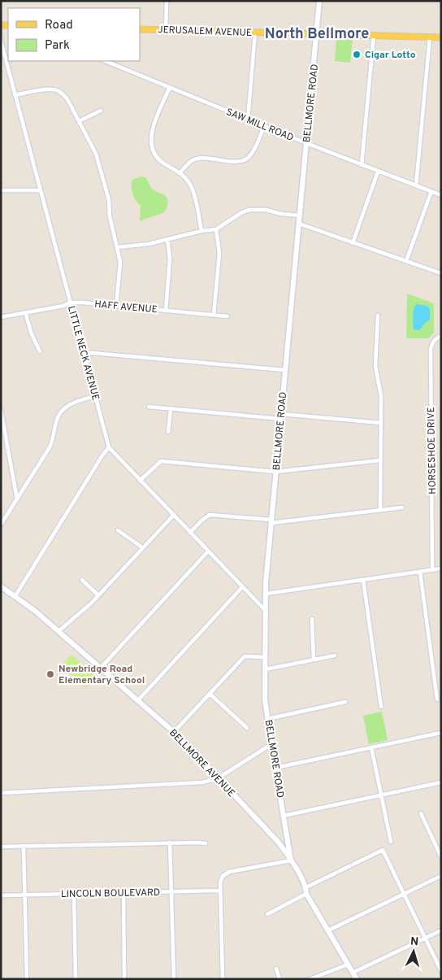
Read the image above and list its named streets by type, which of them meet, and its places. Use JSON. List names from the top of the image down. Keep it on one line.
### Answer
{"streets":{"main road":["JERUSALEM AVENUE","BELLMORE ROAD","BELLMORE AVENUE"],"street":["SAW MILL ROAD","HAFF AVENUE","LITTLE NECK AVENUE","HORSESHOE DRIVE","LINCOLN BOULEVARD"]},"crossings":[["JERUSALEM AVENUE","BELLMORE ROAD"],["BELLMORE ROAD","SAW MILL ROAD"],["BELLMORE ROAD","LITTLE NECK AVENUE"],["BELLMORE ROAD","BELLMORE AVENUE"],["HAFF AVENUE","LITTLE NECK AVENUE"]],"districts":["North Bellmore"],"places":["Cigar Lotto","Newbridge Road Elementary School"],"legend":["Road","Park"],"north":"top"}
